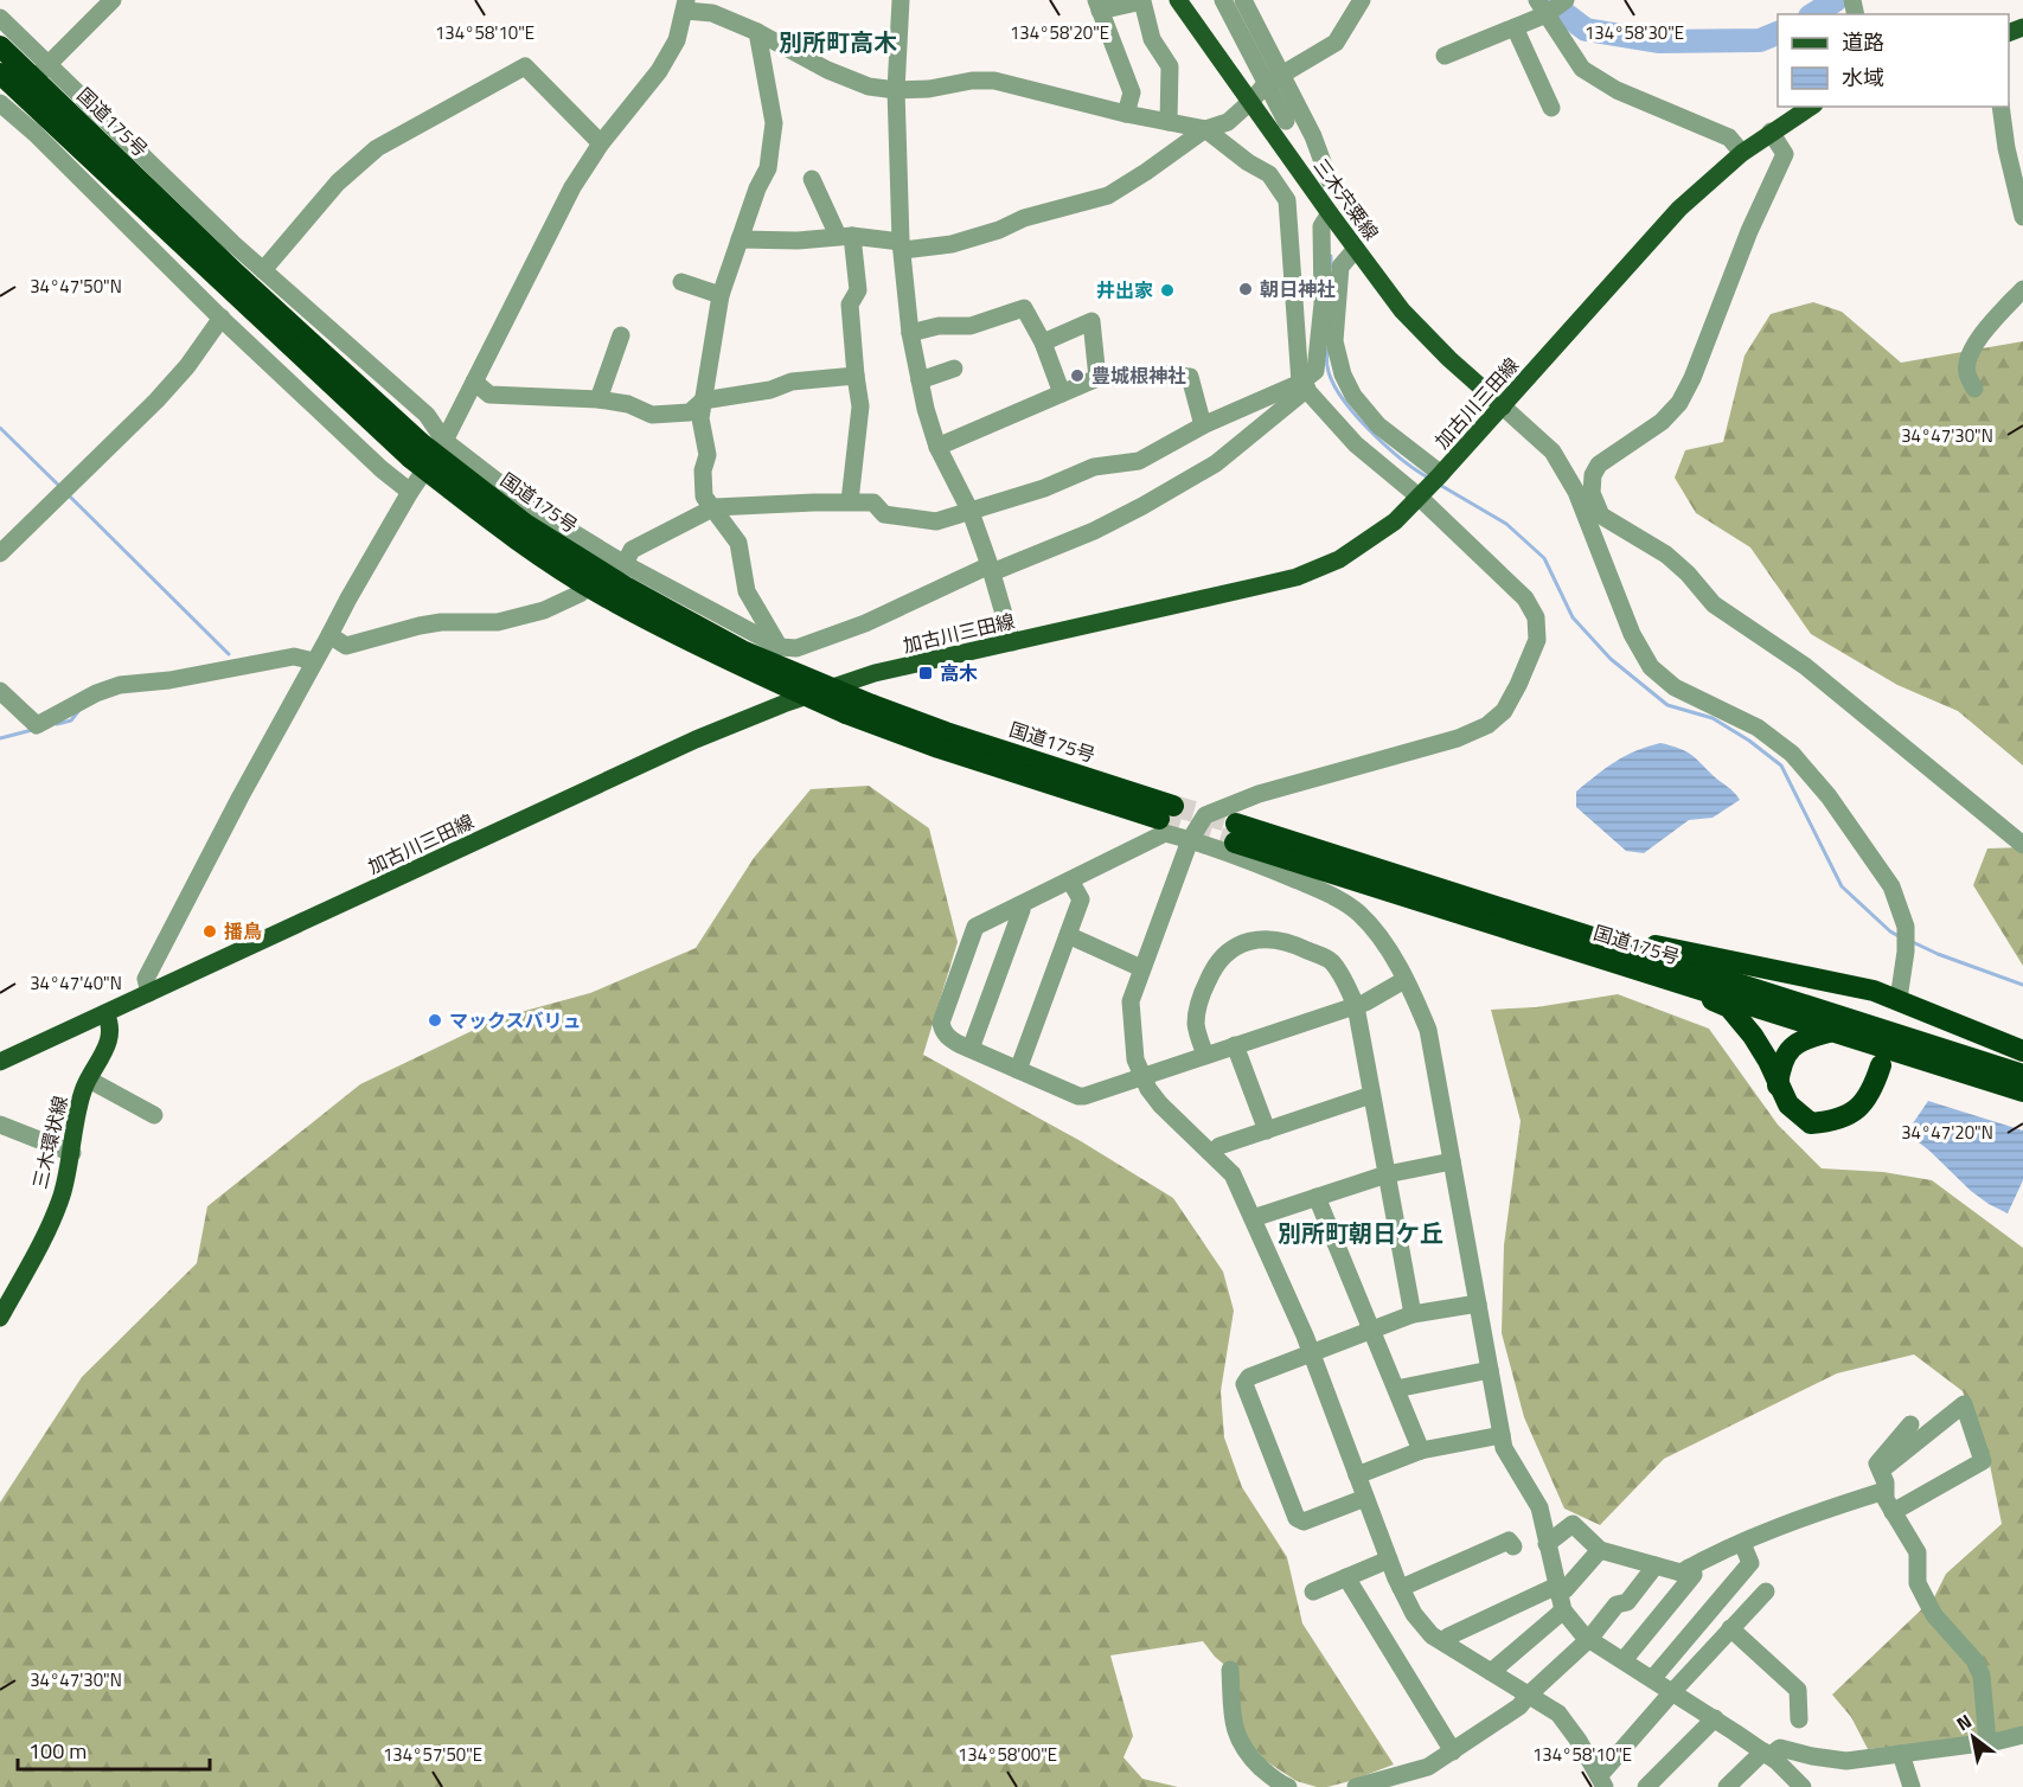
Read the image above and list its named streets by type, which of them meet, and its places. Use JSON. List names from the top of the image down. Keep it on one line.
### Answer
{"streets":{"highway":["国道175号"],"main road":["三木宍粟線","加古川三田線","三木環状線"]},"crossings":[["三木宍粟線","加古川三田線"],["加古川三田線","三木環状線"]],"districts":["別所町高木","別所町朝日ケ丘"],"places":{"other":["朝日神社","井出家","豊城根神社","播鳥","マックスバリュ"],"transit":["高木"]},"legend":["道路","水域"],"scale_bar":"100 m","north":"top left","coordinates":["134°58'10\"E","134°58'30\"E","134°58'20\"E","34°47'50\"N","34°47'30\"N","34°47'40\"N","34°47'20\"N","134°57'50\"E","134°58'00\"E"]}
